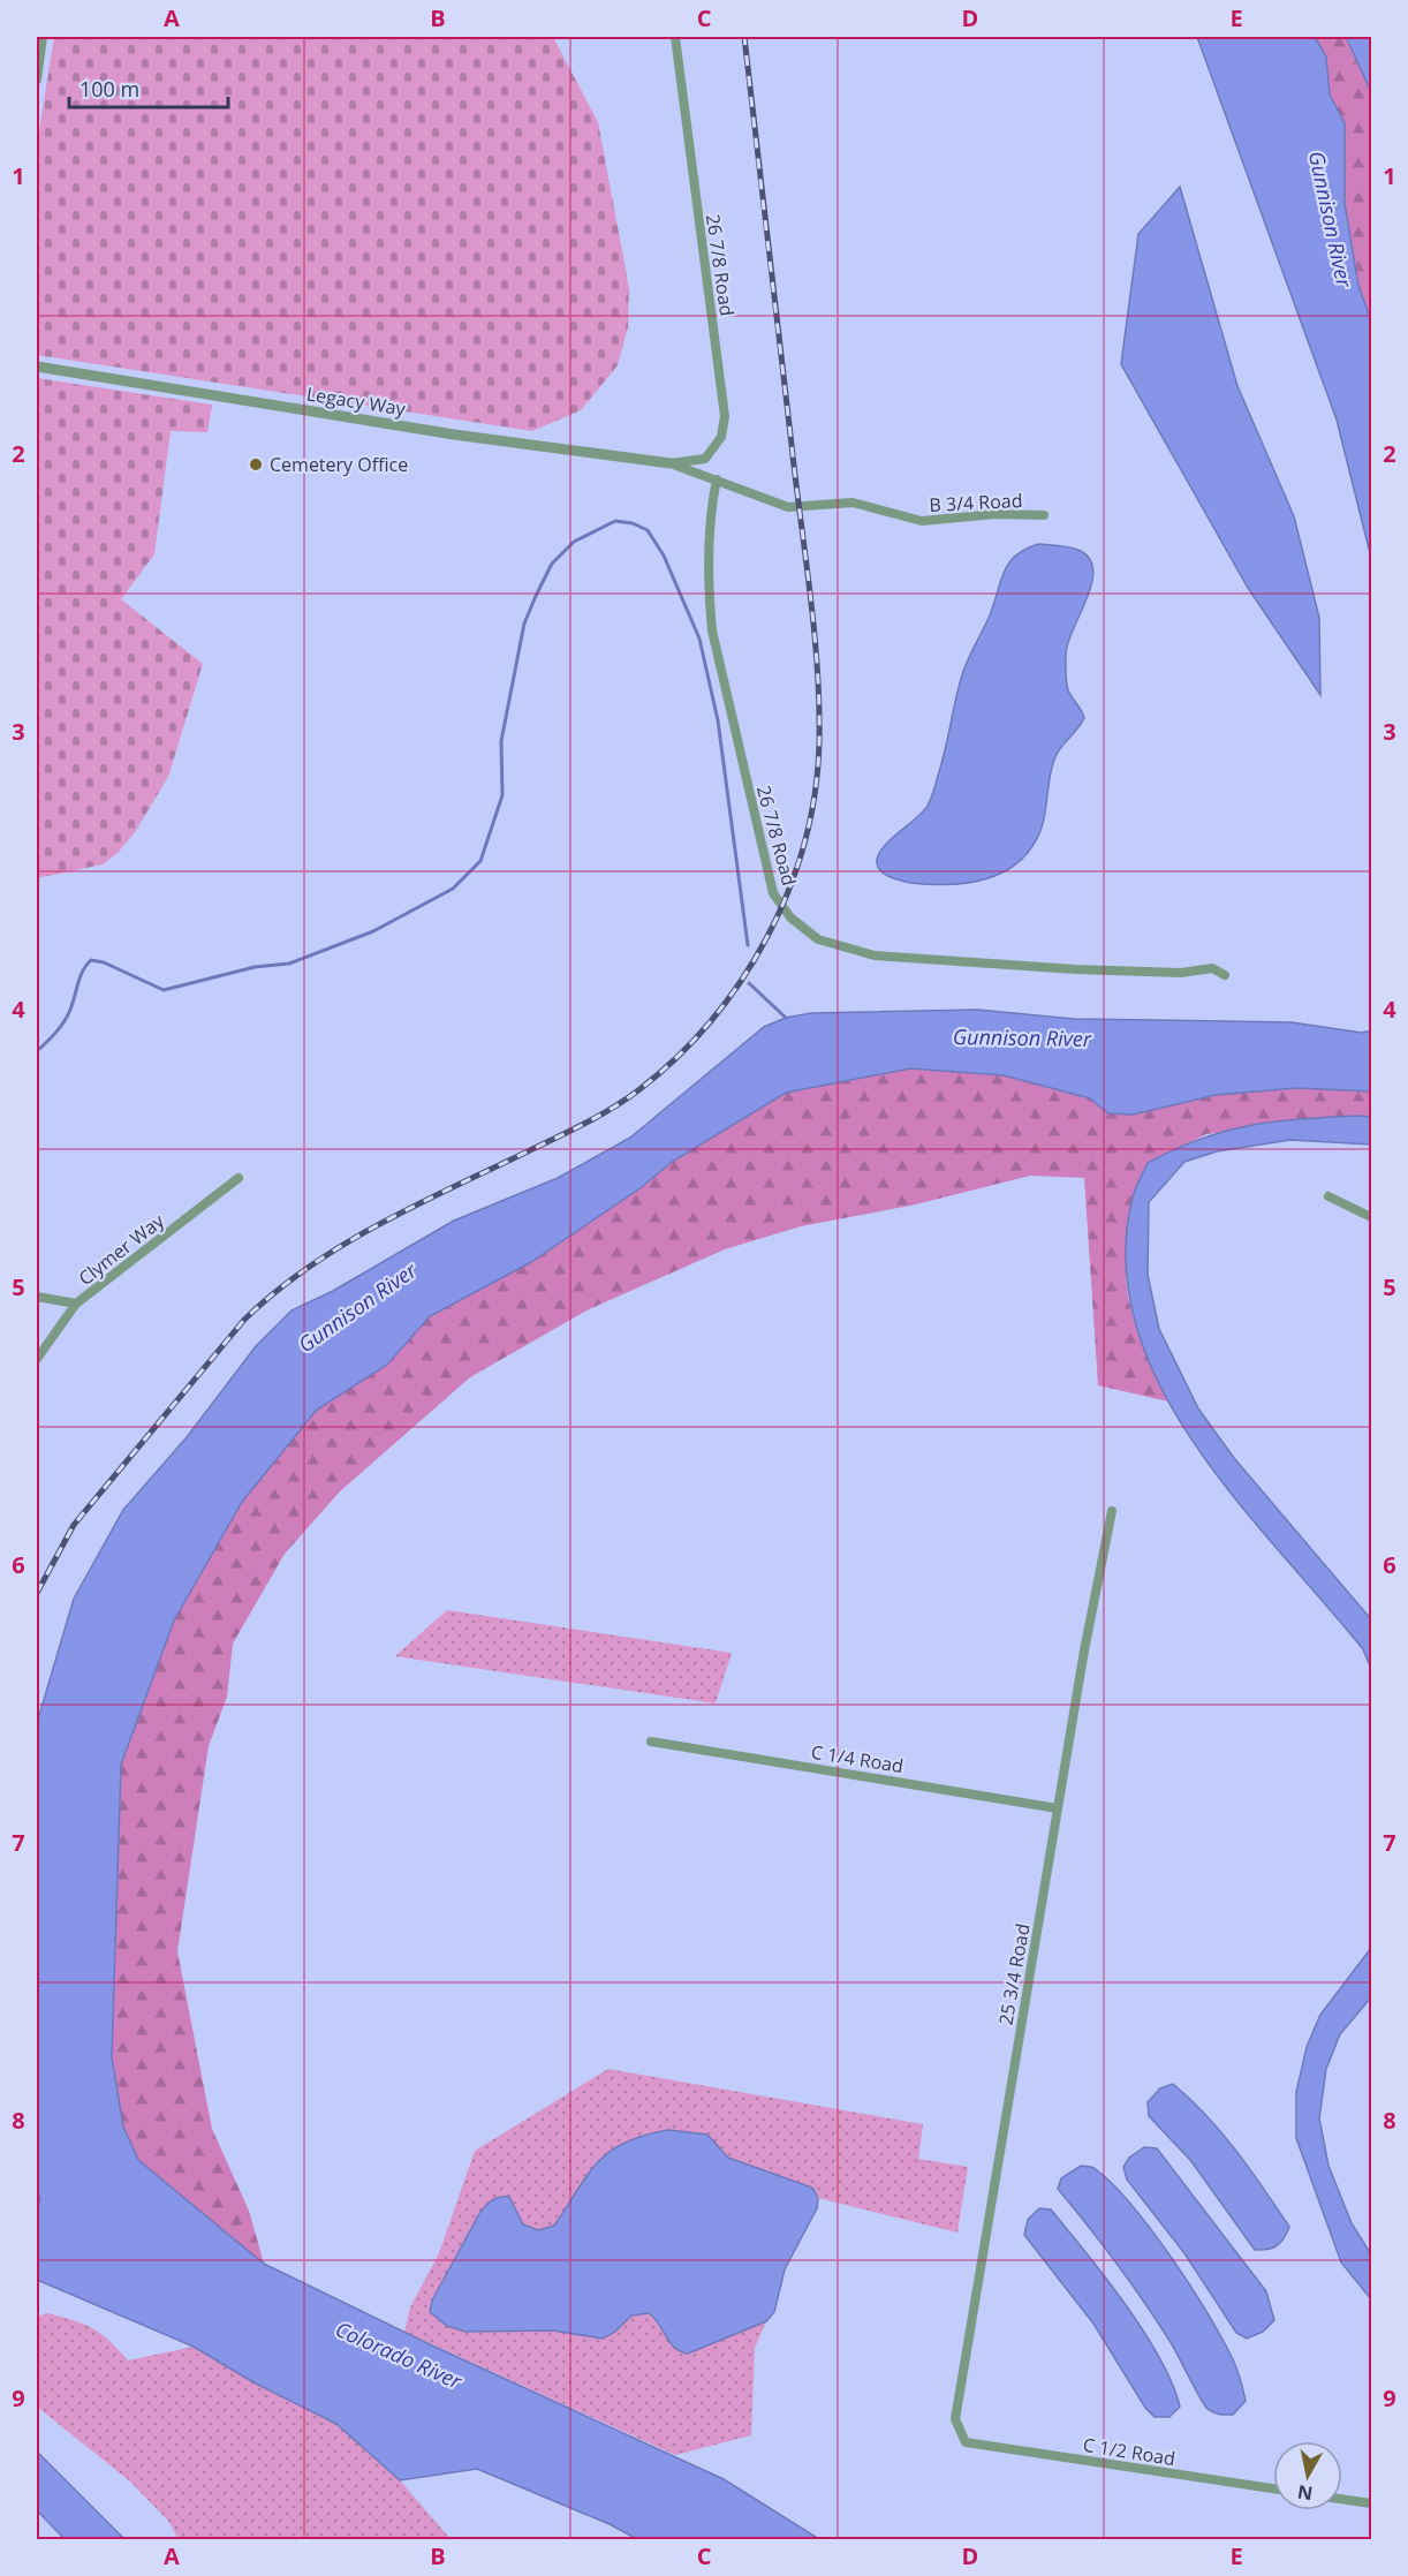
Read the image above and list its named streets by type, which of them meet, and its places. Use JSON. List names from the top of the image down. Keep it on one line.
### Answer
{"streets":{"street":["26 7/8 Road","Legacy Way","B 3/4 Road","Clymer Way","C 1/4 Road","25 3/4 Road","C 1/2 Road"]},"crossings":[["26 7/8 Road","Legacy Way"],["26 7/8 Road","B 3/4 Road"],["Legacy Way","B 3/4 Road"],["C 1/4 Road","25 3/4 Road"],["25 3/4 Road","C 1/2 Road"]],"water":["Gunnison River","Colorado River"],"places":["Cemetery Office"],"scale_bar":"100 m","north":"bottom","grid":{"columns":["A","B","C","D","E"],"rows":["1","2","3","4","5","6","7","8","9"]}}
